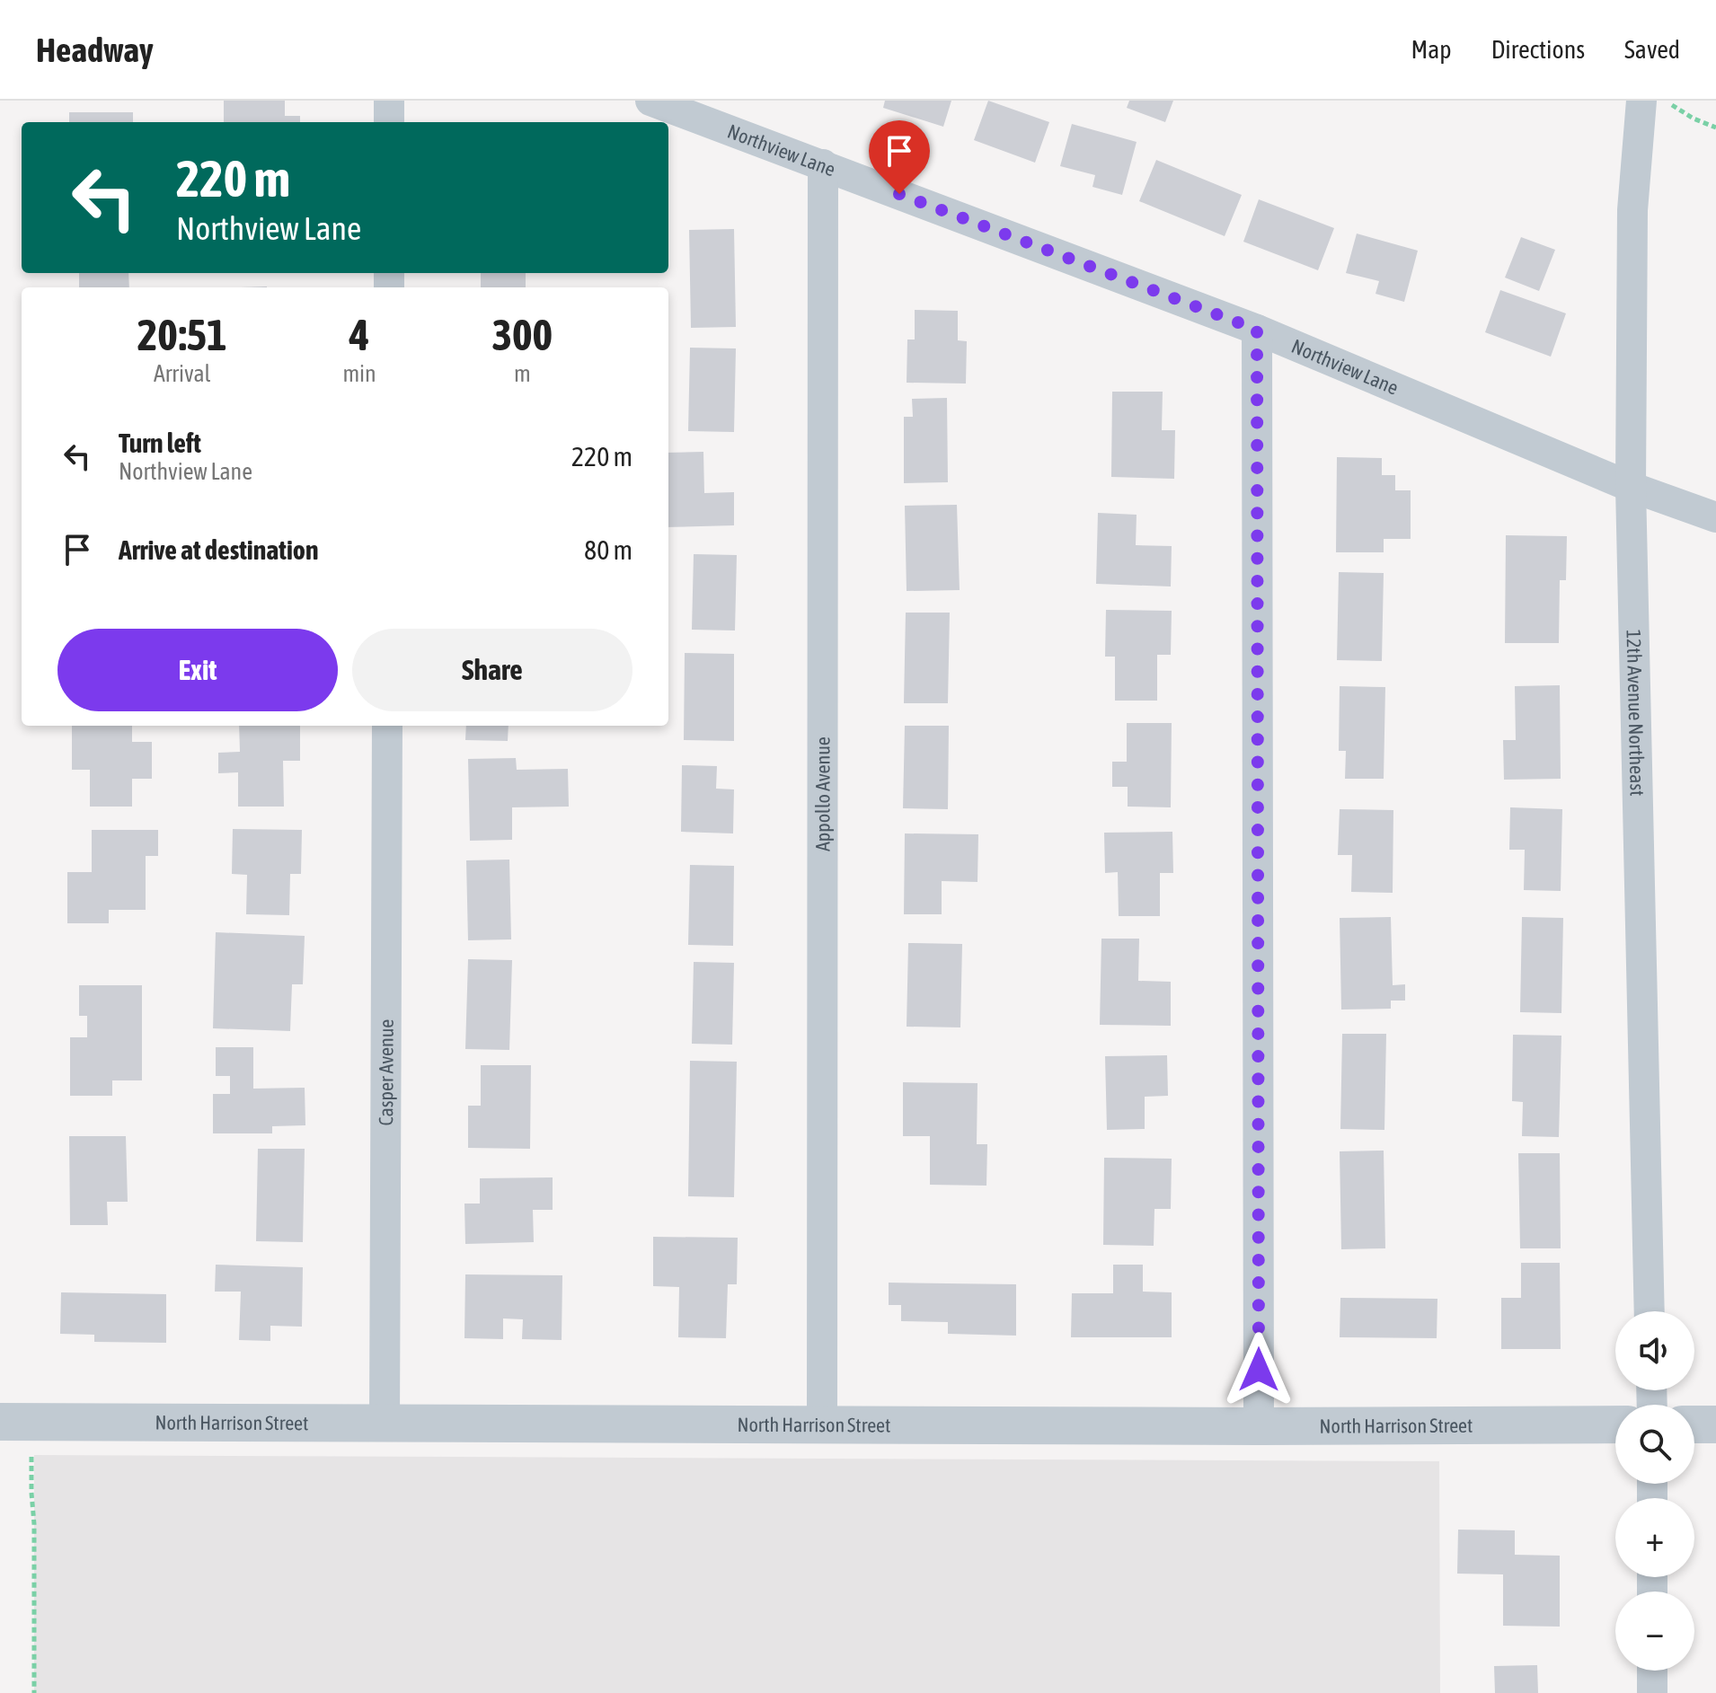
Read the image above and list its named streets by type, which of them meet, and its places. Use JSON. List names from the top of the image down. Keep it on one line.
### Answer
{"streets":{"street":["Northview Lane","12th Avenue Northeast","Appollo Avenue","Casper Avenue","North Harrison Street"]},"crossings":[["Northview Lane","12th Avenue Northeast"],["Northview Lane","Appollo Avenue"],["Appollo Avenue","North Harrison Street"],["Casper Avenue","North Harrison Street"]],"page":{"header":"Headway","nav":["Map","Directions","Saved"],"turn":["220 m","Northview Lane"],"eta":["20:51","Arrival","4","min","300","m"],"list":[{"name":"Turn left","note":"Northview Lane","value":"220 m"},{"name":"Arrive at destination","value":"80 m"}],"buttons":["Exit","Share"],"map_buttons":["+","−"]}}
